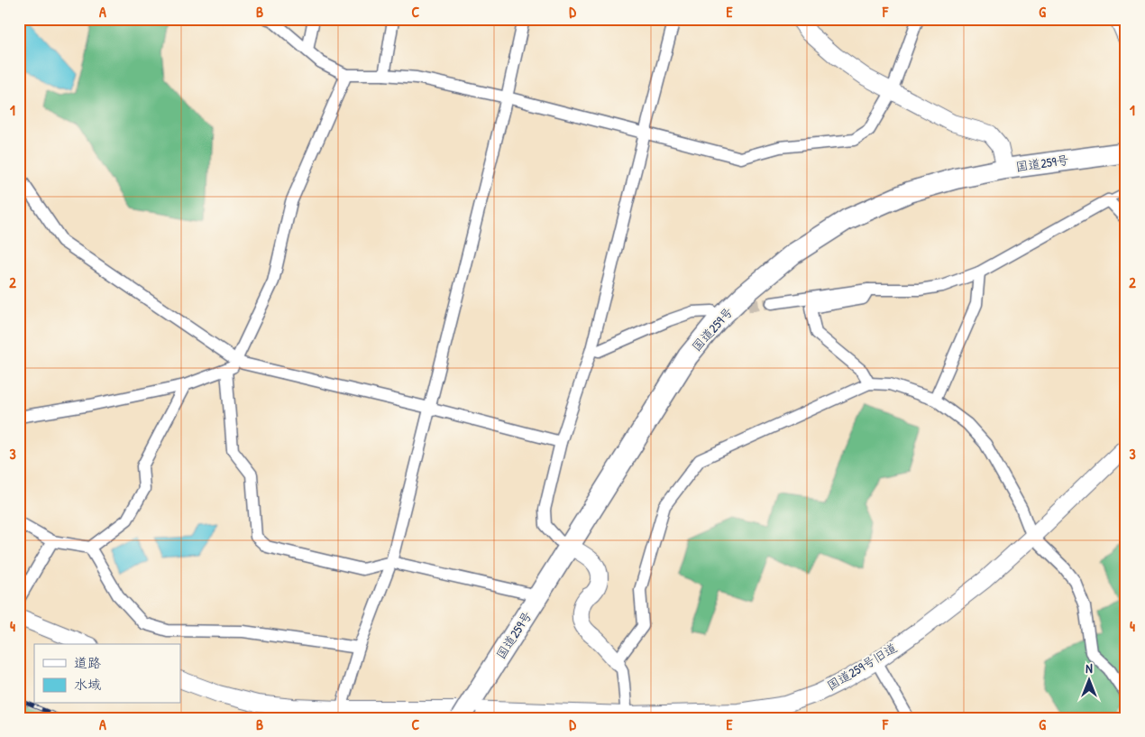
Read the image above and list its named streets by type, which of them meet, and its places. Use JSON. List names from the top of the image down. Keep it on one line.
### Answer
{"streets":{"highway":["国道259号"],"street":["国道259号旧道"]},"legend":["道路","水域"],"north":"top","grid":{"columns":["A","B","C","D","E","F","G"],"rows":["1","2","3","4"]}}
